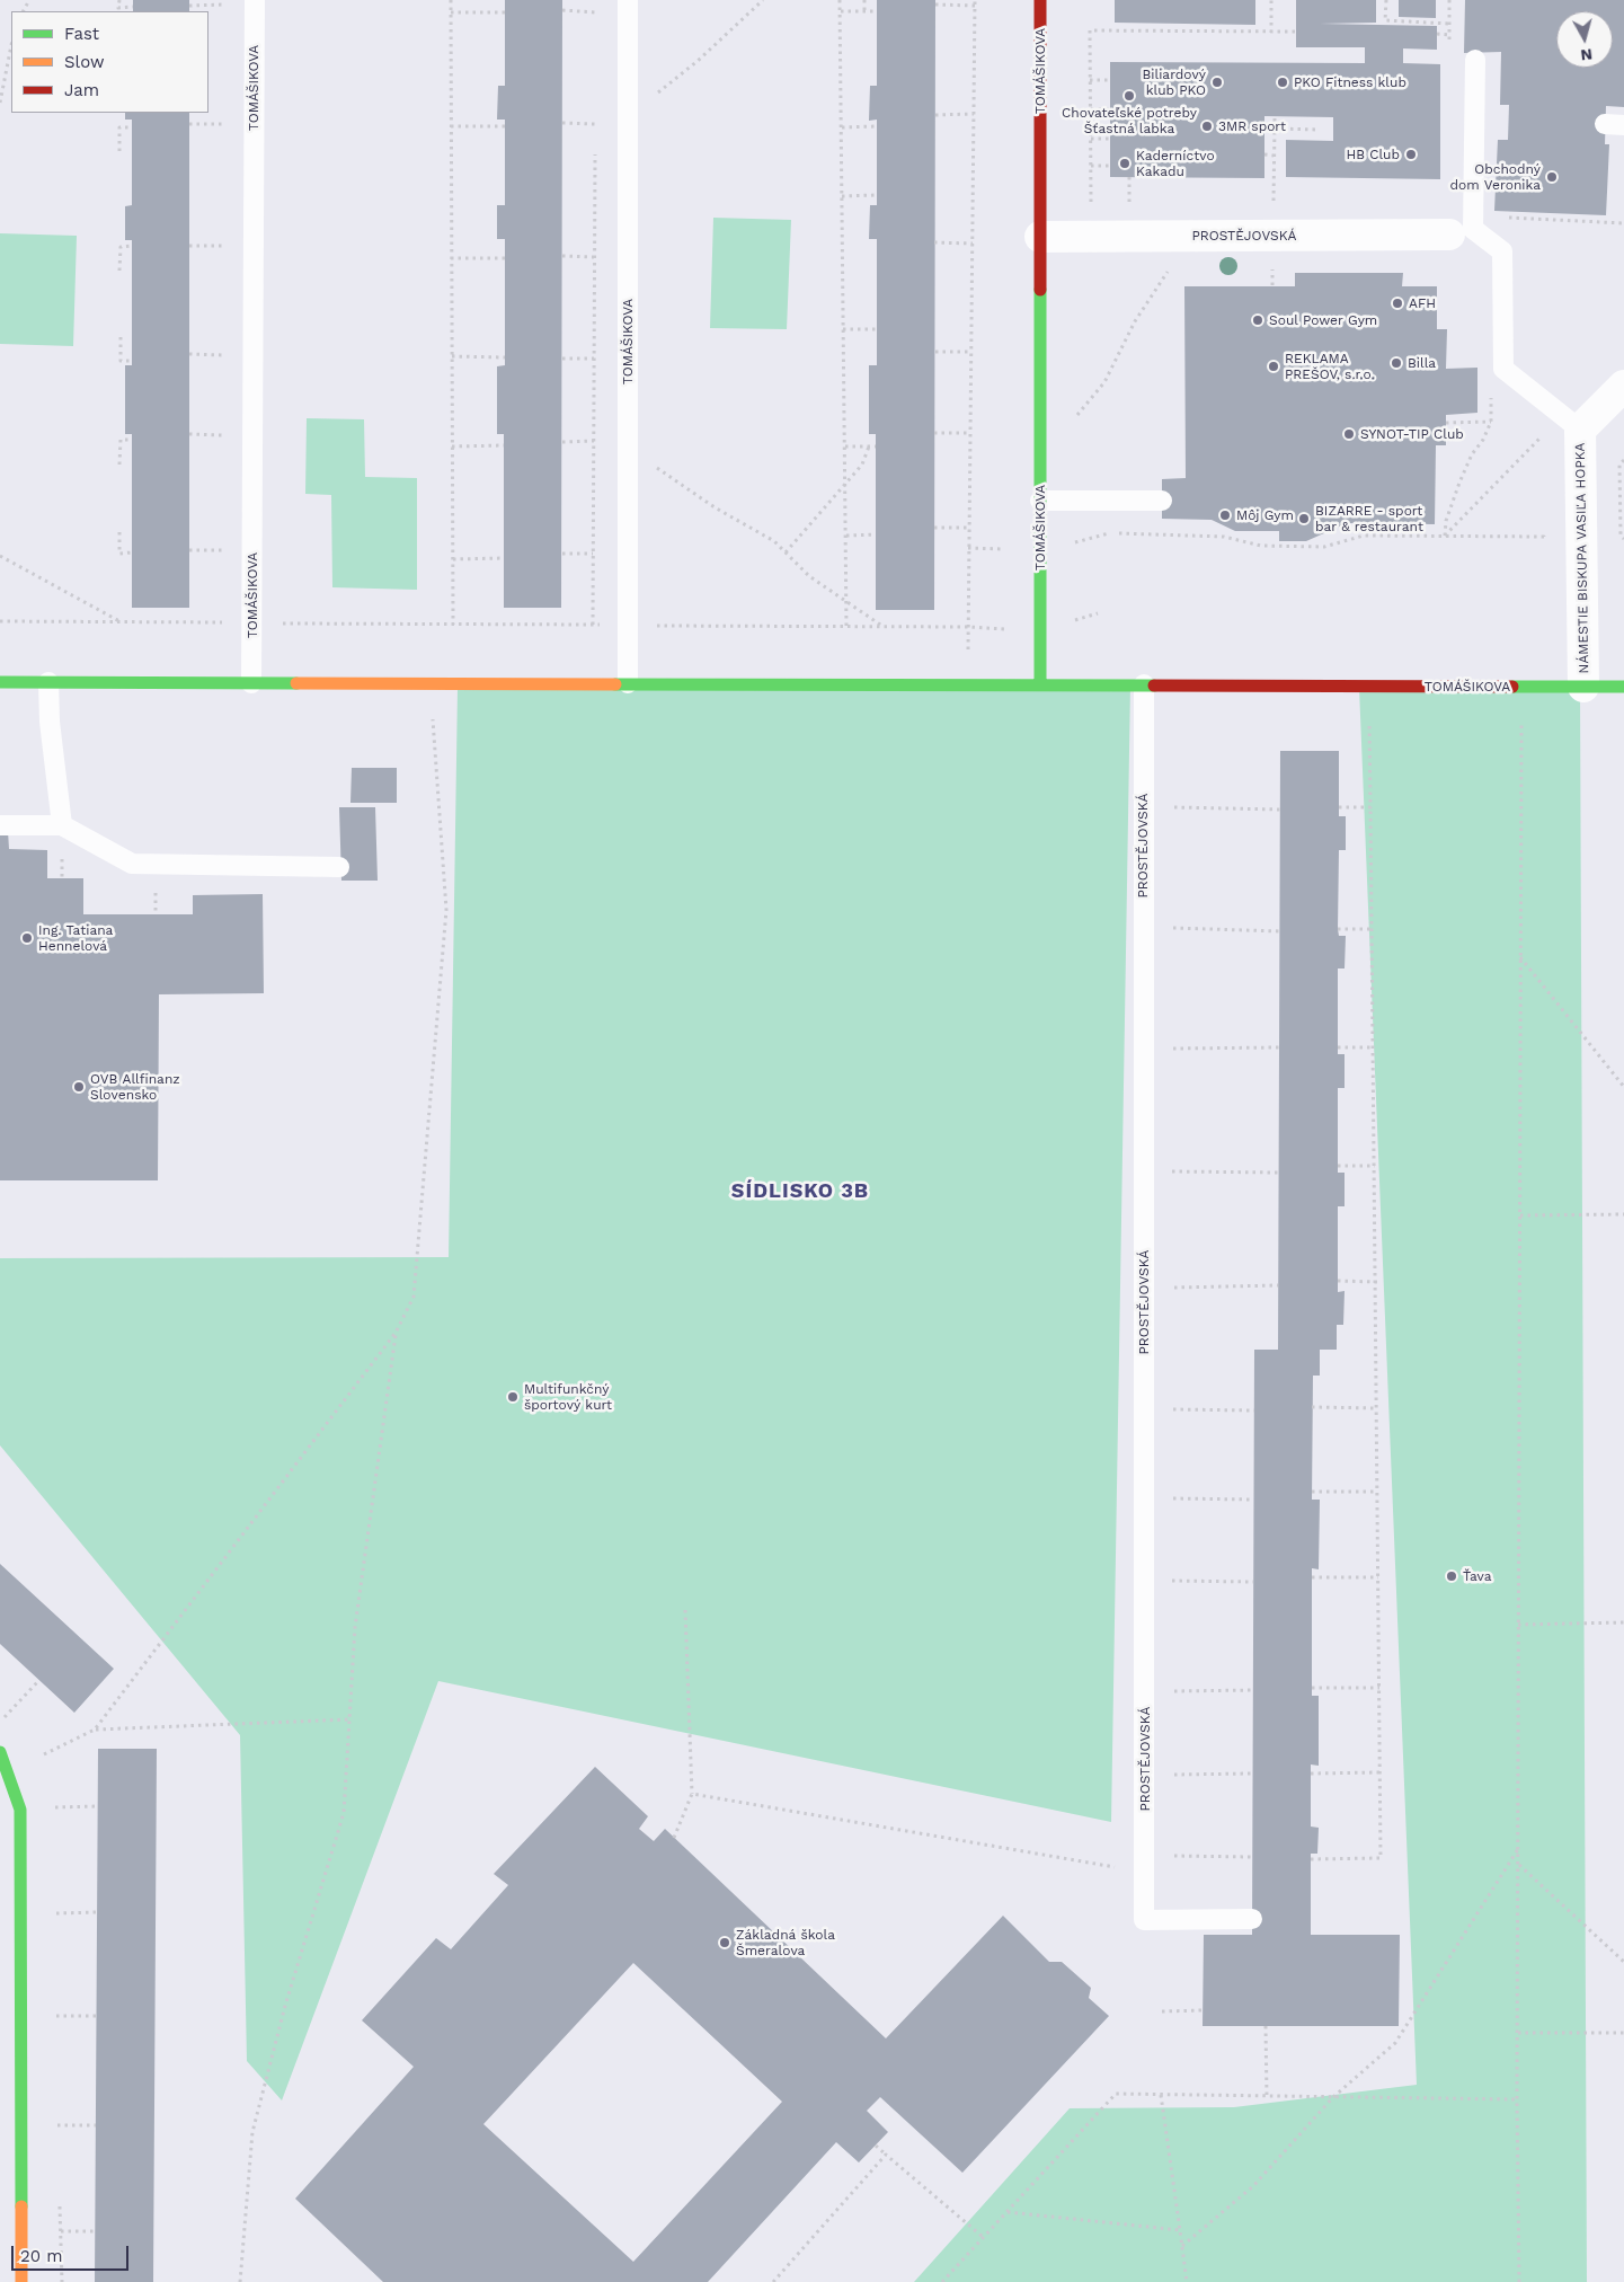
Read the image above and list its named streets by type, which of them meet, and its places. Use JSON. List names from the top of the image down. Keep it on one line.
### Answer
{"streets":{"street":["TOMÁŠIKOVA","PROSTĚJOVSKÁ","NÁMESTIE BISKUPA VASIĽA HOPKA"]},"crossings":[["TOMÁŠIKOVA","PROSTĚJOVSKÁ"],["TOMÁŠIKOVA","NÁMESTIE BISKUPA VASIĽA HOPKA"],["PROSTĚJOVSKÁ","NÁMESTIE BISKUPA VASIĽA HOPKA"]],"districts":["SÍDLISKO 3B"],"places":["Biliardový klub PKO","PKO Fitness klub","Chovateľské potreby Šťastná labka","3MR sport","HB Club","Kaderníctvo Kakadu","Obchodný dom Veronika","AFH","Soul Power Gym","Billa","REKLAMA PREŠOV, s.r.o.","SYNOT-TIP Club","Môj Gym","BIZARRE - sport bar & restaurant","Ing. Tatiana Hennelová","OVB Allfinanz Slovensko","Multifunkčný športový kurt","Ťava","Základná škola Šmeralova"],"legend":["Fast","Slow","Jam"],"scale_bar":"20 m","north":"bottom"}
